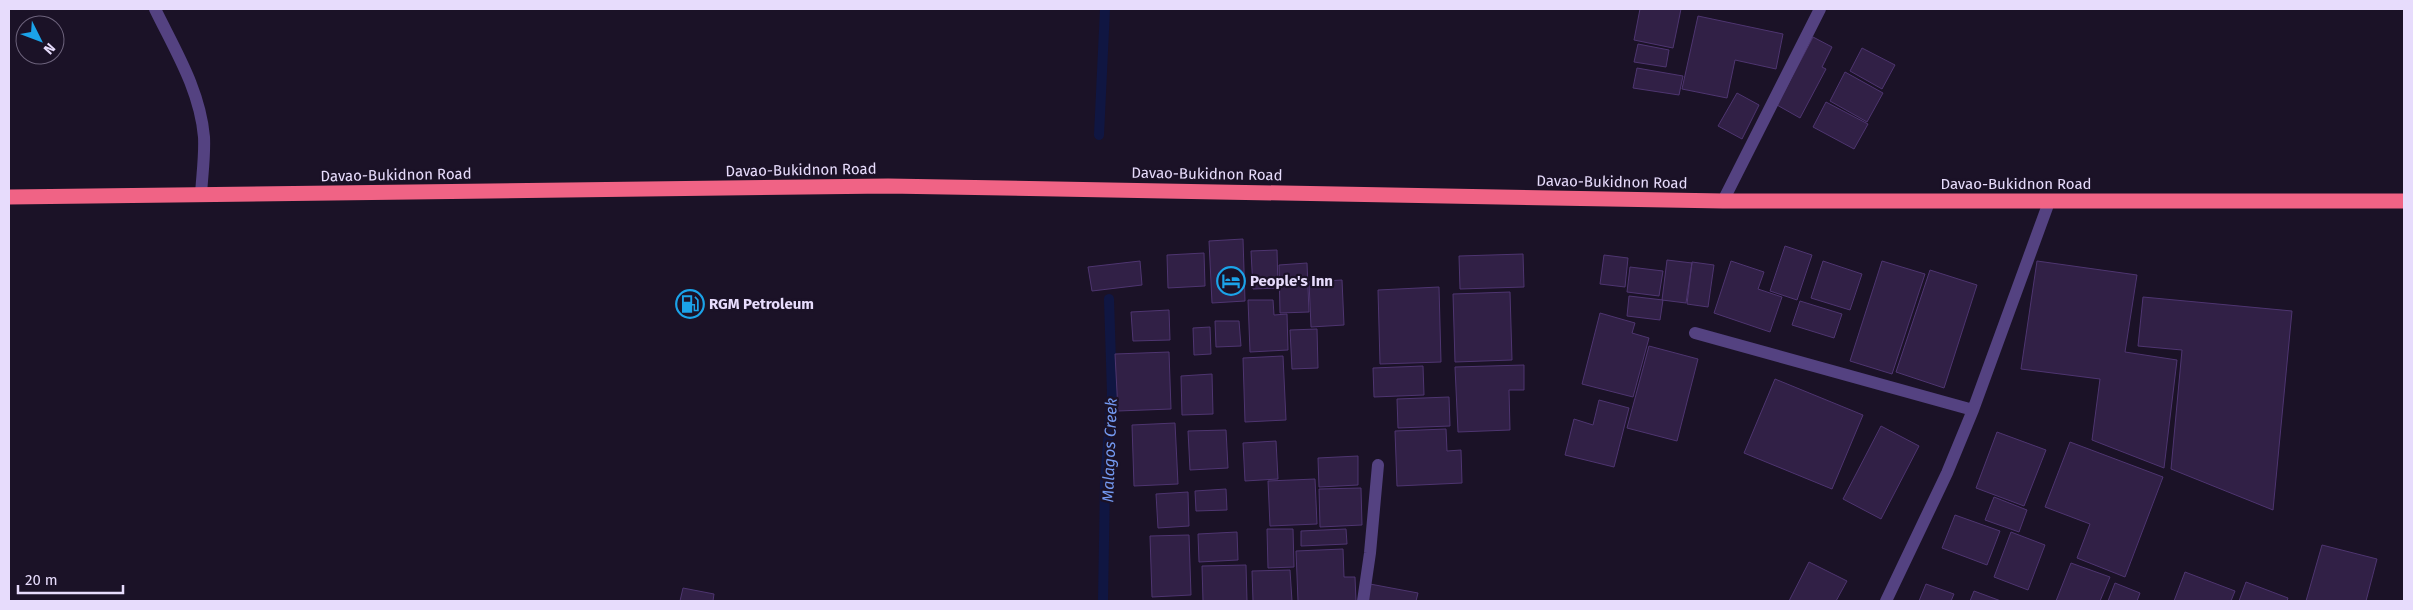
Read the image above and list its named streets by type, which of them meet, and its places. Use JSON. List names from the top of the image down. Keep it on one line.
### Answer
{"streets":{"highway":["Davao-Bukidnon Road"]},"water":["Malagos Creek"],"places":{"hotel":["People's Inn"],"fuel station":["RGM Petroleum"]},"scale_bar":"20 m","north":"bottom right"}
